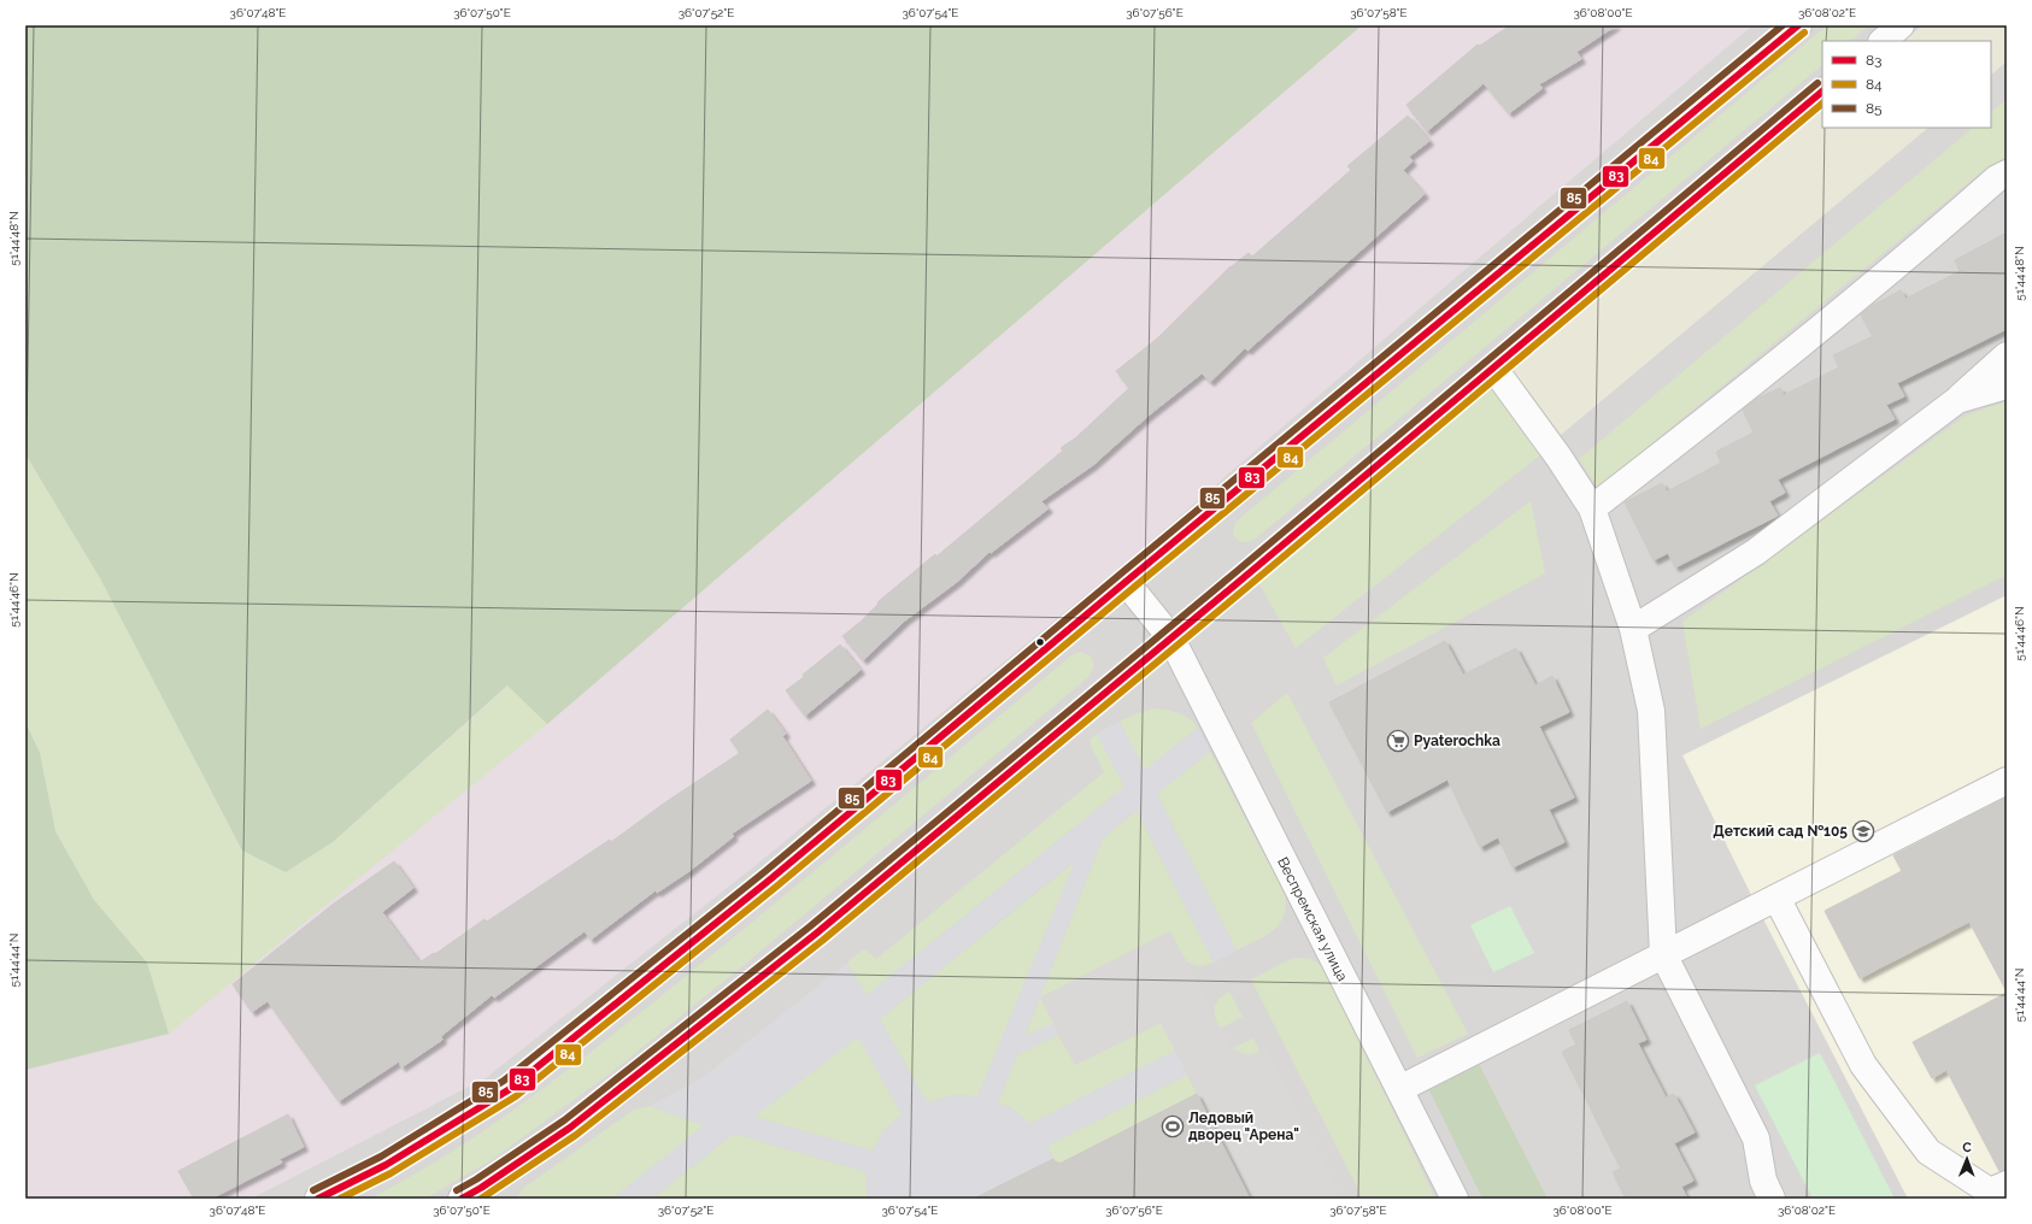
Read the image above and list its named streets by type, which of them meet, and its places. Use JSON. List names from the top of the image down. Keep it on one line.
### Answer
{"streets":{"street":["Веспремская улица"]},"places":{"supermarket":["Pyaterochka"],"school or university":["Детский сад №105"],"sports":["Ледовый дворец \"Арена\""]},"lines":["transit line 83","transit line 85","transit line 84"],"legend":["83","84","85"],"north":"top","coordinates":["36°07'48\"E","36°07'50\"E","36°07'52\"E","36°07'54\"E","36°07'56\"E","36°07'58\"E","36°08'00\"E","36°08'02\"E","51°44'48\"N","51°44'46\"N","51°44'44\"N"]}
